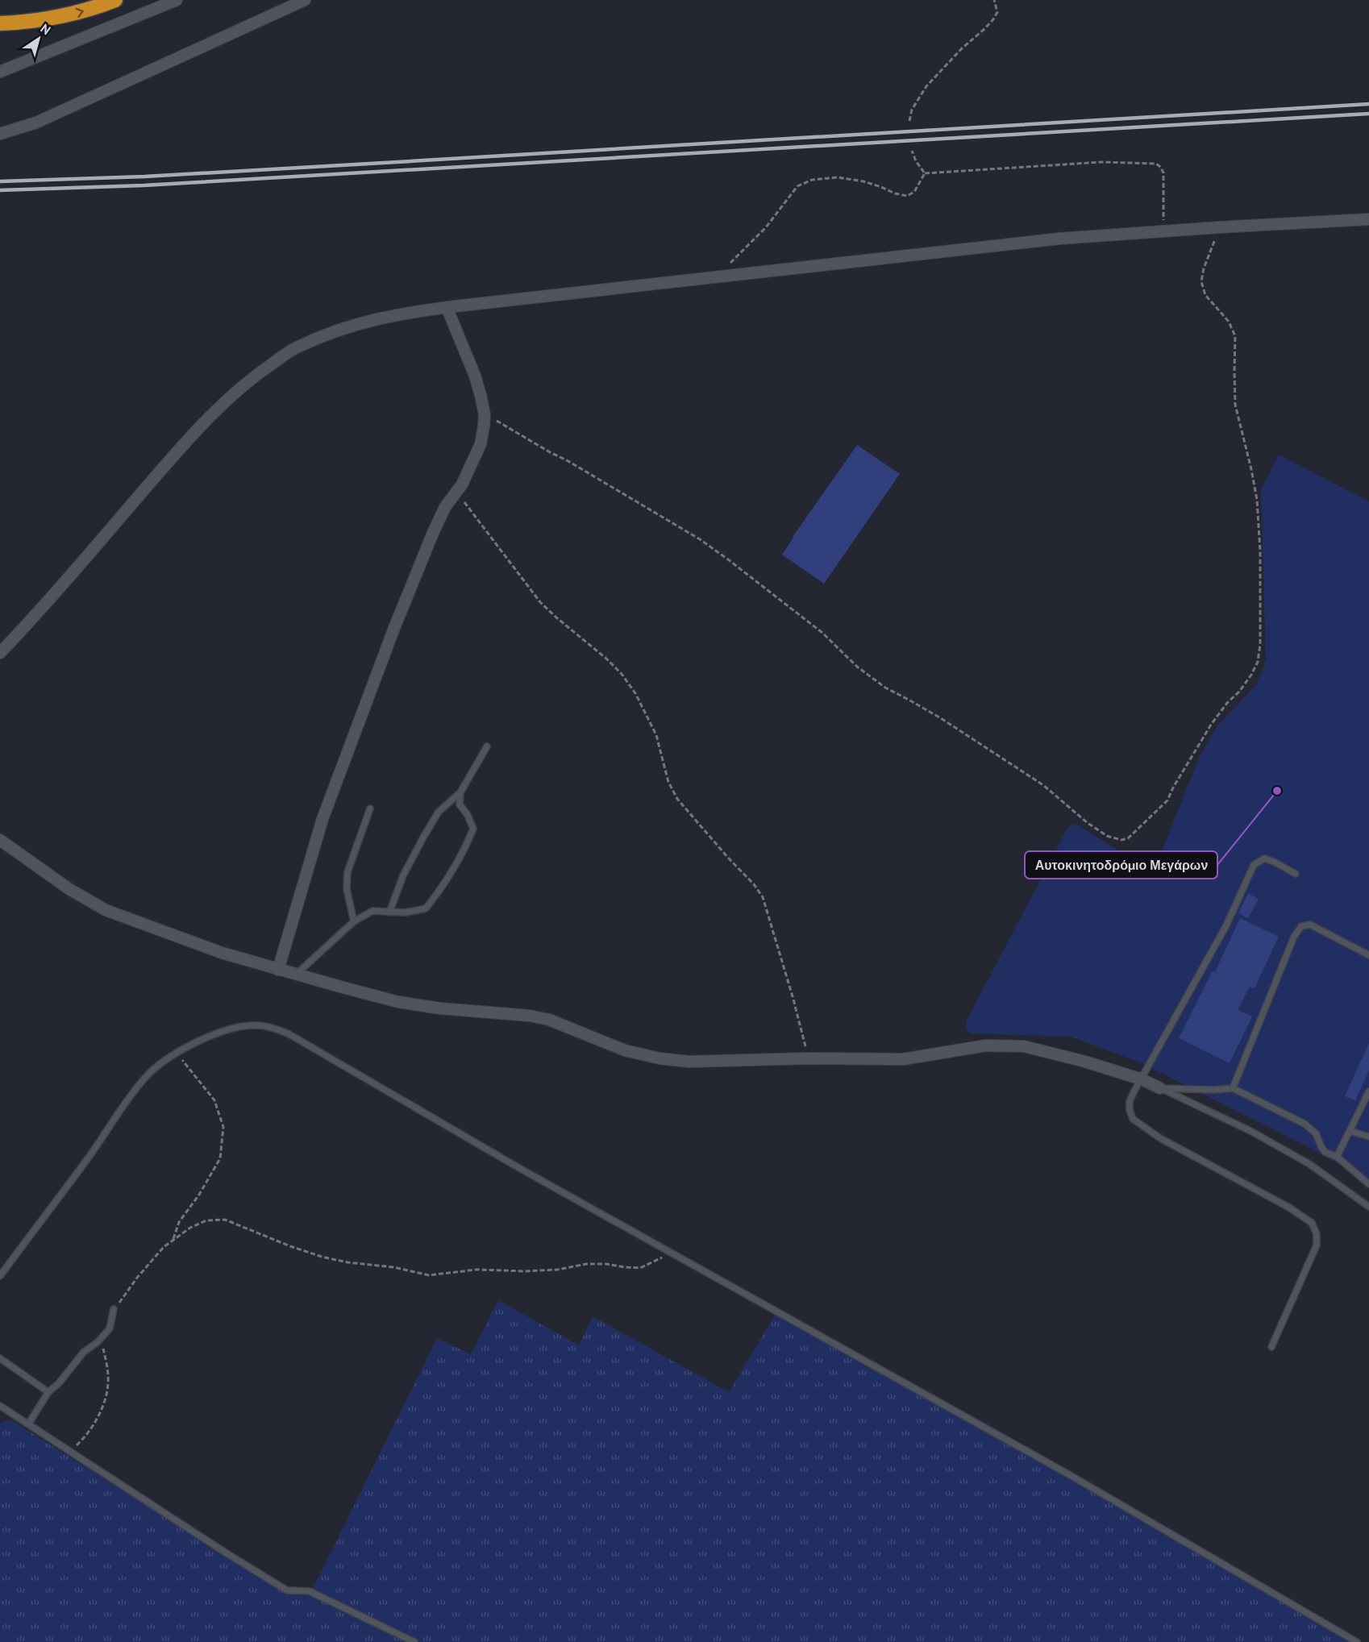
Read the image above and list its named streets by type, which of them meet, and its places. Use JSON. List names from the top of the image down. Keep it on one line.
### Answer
{"places":["Αυτοκινητοδρόμιο Μεγάρων"],"north":"top right"}
